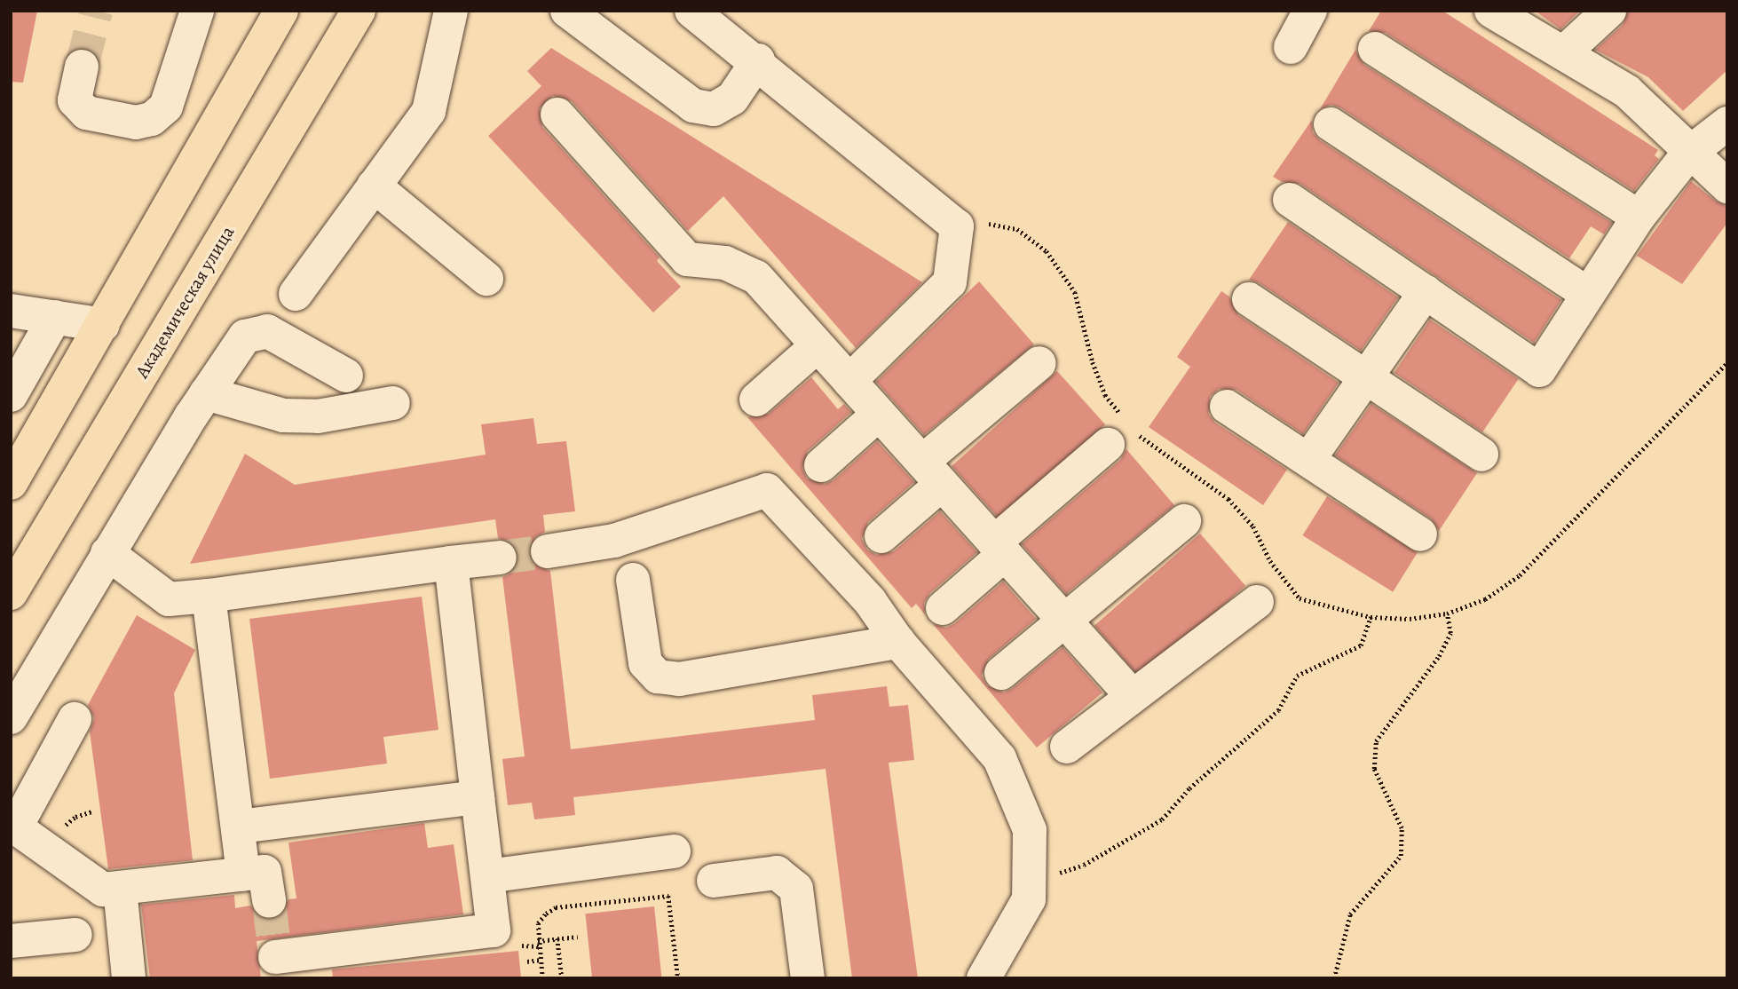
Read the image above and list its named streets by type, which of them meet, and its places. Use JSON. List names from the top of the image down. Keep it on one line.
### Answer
{"streets":{"main road":["Академическая улица"]}}
